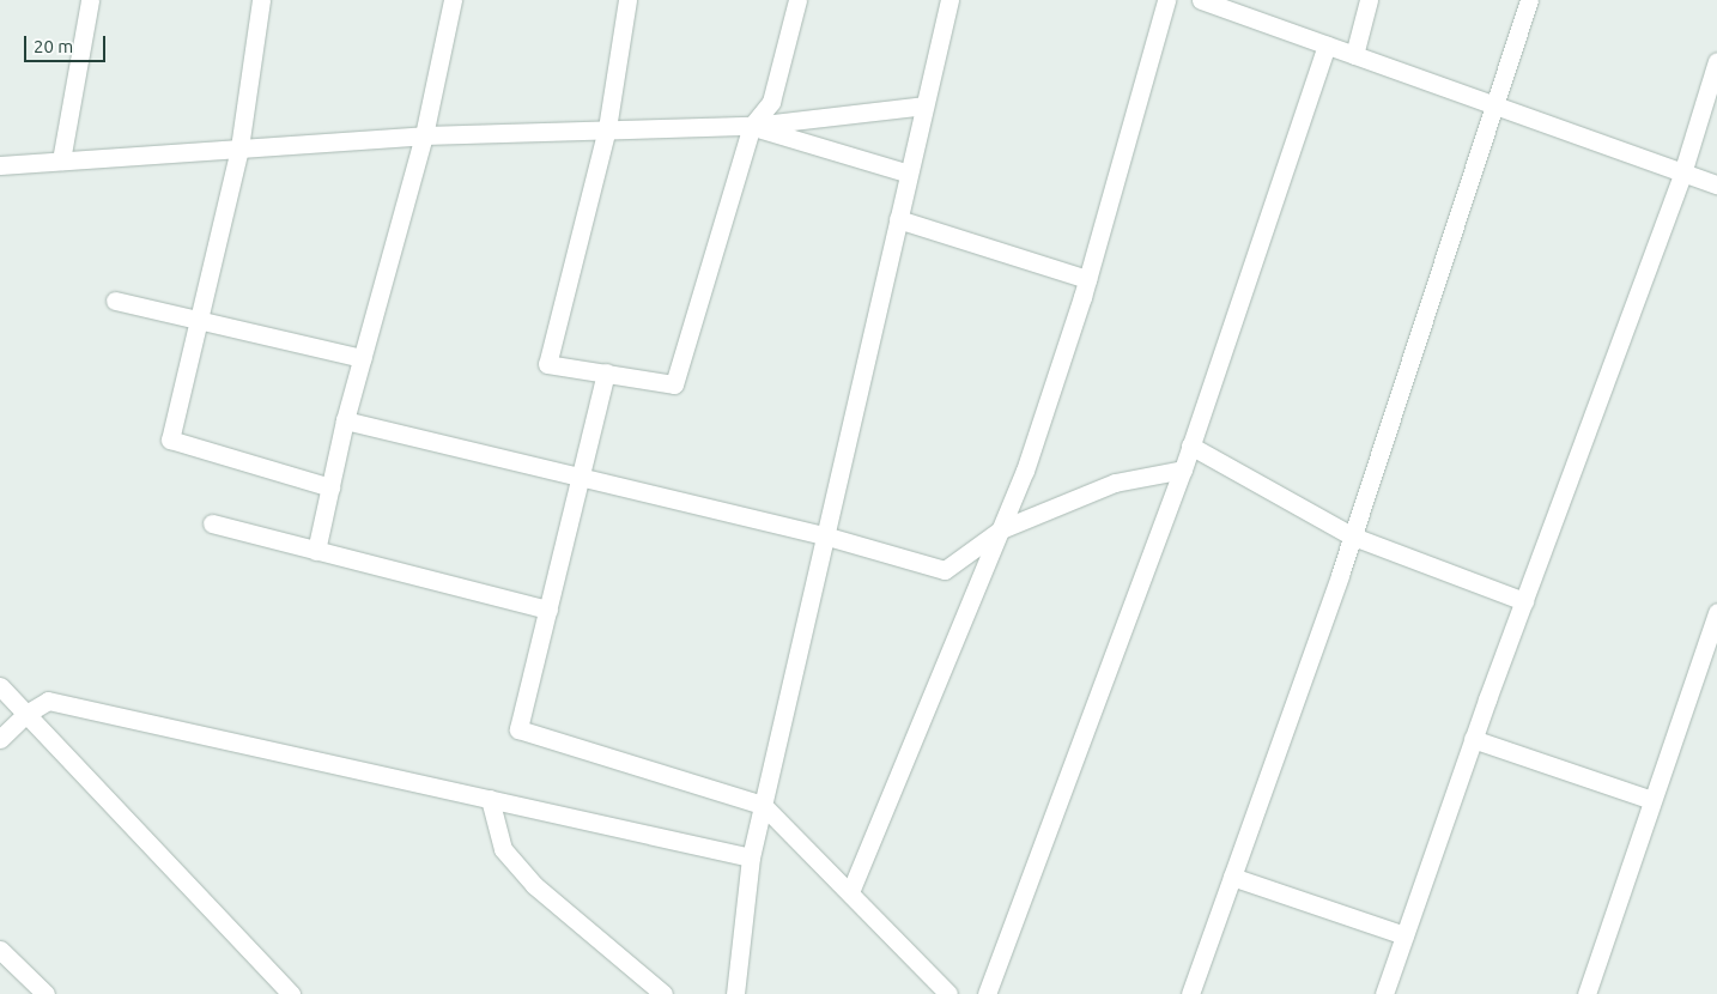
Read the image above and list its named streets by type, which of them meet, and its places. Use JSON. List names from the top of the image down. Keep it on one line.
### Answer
{"scale_bar":"20 m"}
